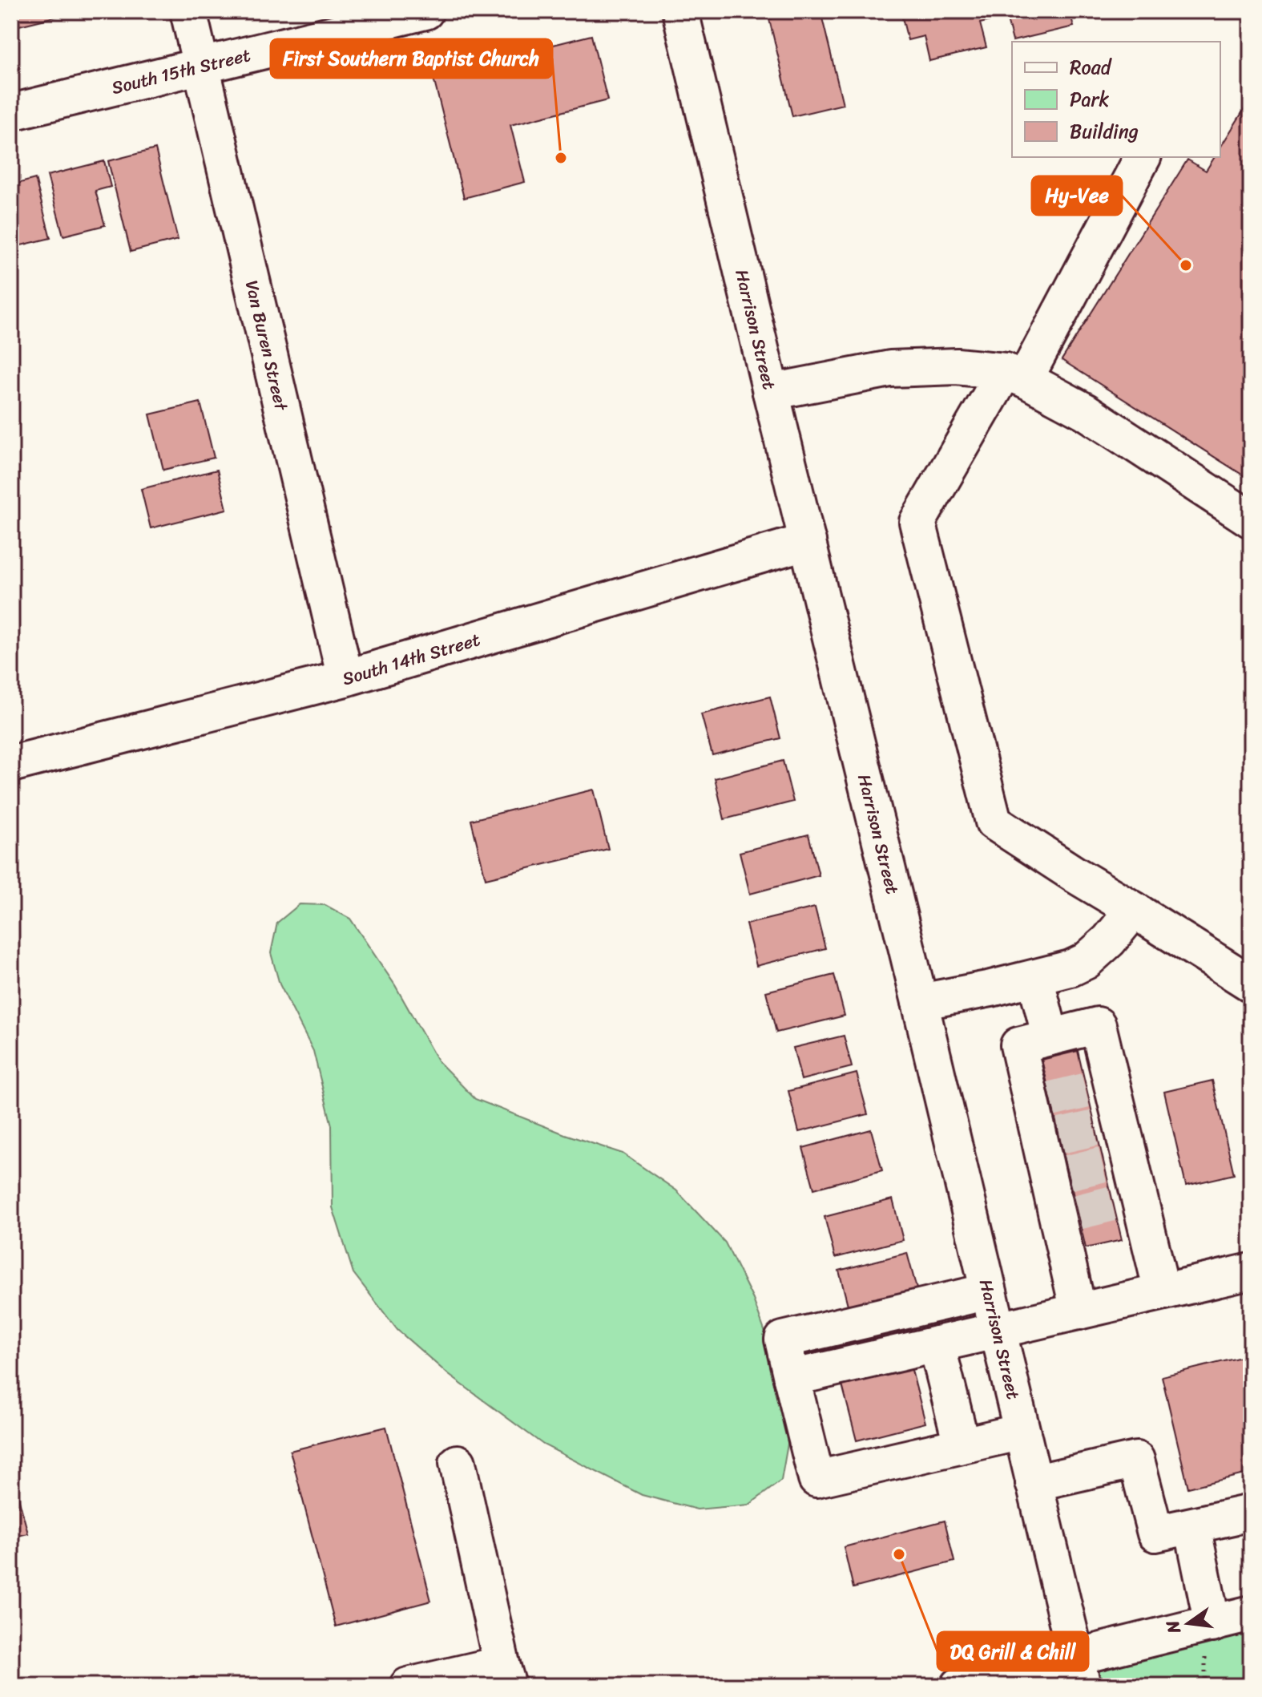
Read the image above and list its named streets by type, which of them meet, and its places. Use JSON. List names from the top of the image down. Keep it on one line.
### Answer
{"streets":{"street":["South 15th Street","Harrison Street","Van Buren Street","South 14th Street"]},"crossings":[["South 15th Street","Van Buren Street"],["Harrison Street","South 14th Street"],["Van Buren Street","South 14th Street"]],"places":["First Southern Baptist Church","Hy-Vee","DQ Grill & Chill"],"legend":["Road","Park","Building"],"north":"left"}
